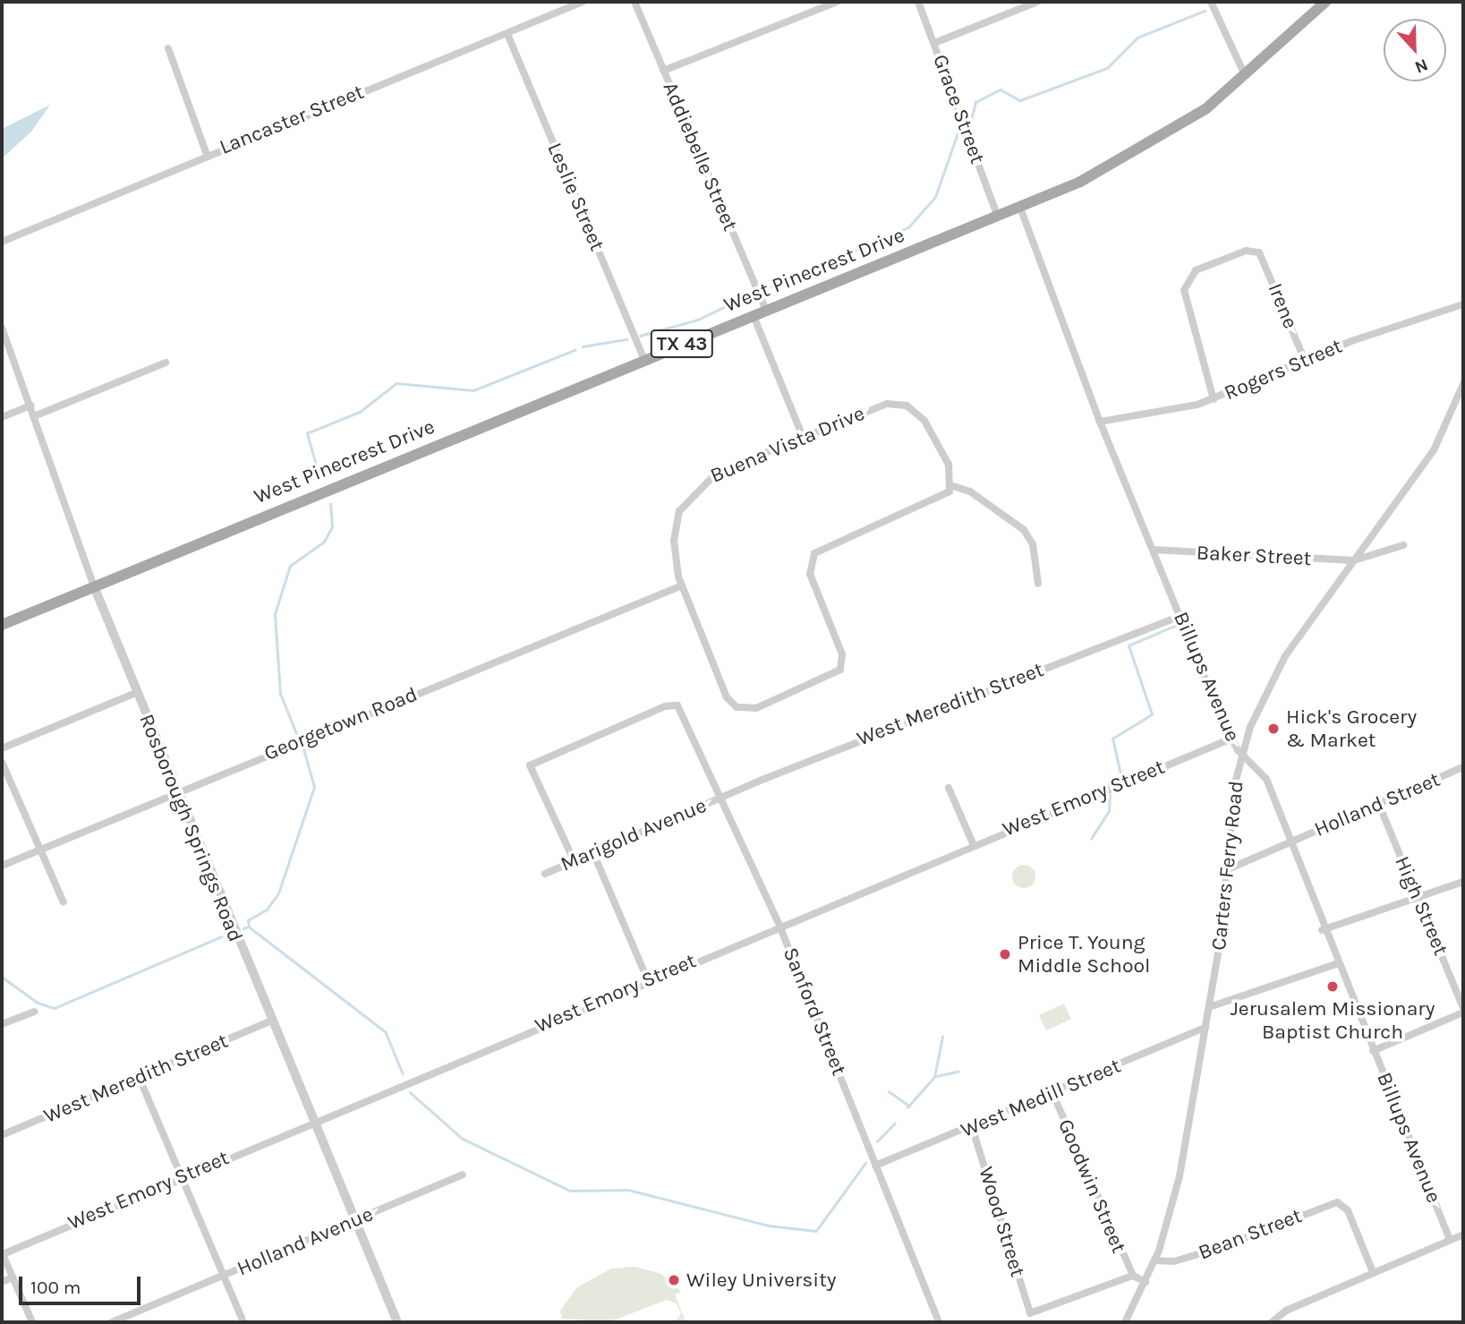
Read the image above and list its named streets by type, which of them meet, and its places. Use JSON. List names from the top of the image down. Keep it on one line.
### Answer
{"streets":{"main road":["West Pinecrest Drive","TX 43"],"street":["Grace Street","Lancaster Street","Addiebelle Street","Leslie Street","Irene","Rogers Street","Buena Vista Drive","Baker Street","Billups Avenue","West Meredith Street","Georgetown Road","West Emory Street","Holland Street","Rosborough Springs Road","Marigold Avenue","Carters Ferry Road","High Street","Sanford Street","West Medill Street","Goodwin Street","Wood Street","Bean Street","Holland Avenue"]},"crossings":[["Grace Street","West Pinecrest Drive"],["Lancaster Street","Leslie Street"],["Addiebelle Street","West Pinecrest Drive"],["Leslie Street","West Pinecrest Drive"],["West Pinecrest Drive","Billups Avenue"],["West Pinecrest Drive","Rosborough Springs Road"],["Irene","Rogers Street"],["Rogers Street","Billups Avenue"],["Buena Vista Drive","Georgetown Road"],["Baker Street","Billups Avenue"],["Baker Street","Carters Ferry Road"],["Billups Avenue","West Meredith Street"],["Billups Avenue","West Emory Street"],["Billups Avenue","Holland Street"],["Billups Avenue","Carters Ferry Road"],["West Meredith Street","Rosborough Springs Road"],["West Meredith Street","Marigold Avenue"],["West Meredith Street","Sanford Street"],["Georgetown Road","Rosborough Springs Road"],["West Emory Street","Rosborough Springs Road"],["West Emory Street","Sanford Street"],["Holland Street","Carters Ferry Road"],["Holland Street","High Street"],["Rosborough Springs Road","Holland Avenue"],["Marigold Avenue","Sanford Street"],["Carters Ferry Road","West Medill Street"],["Carters Ferry Road","Bean Street"],["Sanford Street","West Medill Street"],["West Medill Street","Goodwin Street"],["West Medill Street","Wood Street"],["Goodwin Street","Wood Street"]],"places":["Hick's Grocery & Market","Price T. Young Middle School","Jerusalem Missionary Baptist Church","Wiley University"],"scale_bar":"100 m","north":"bottom"}
